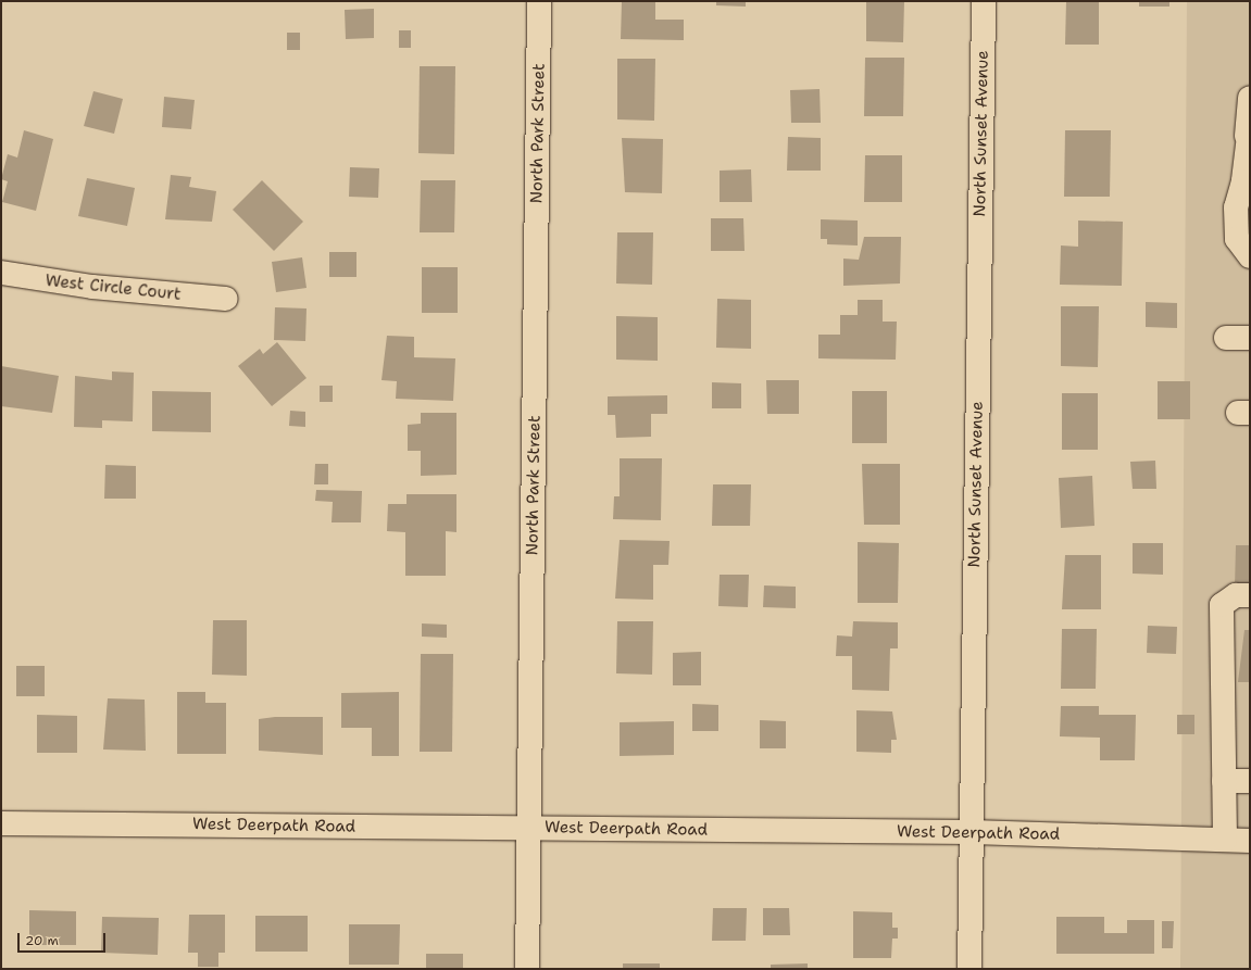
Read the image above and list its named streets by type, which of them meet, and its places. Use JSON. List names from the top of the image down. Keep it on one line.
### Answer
{"streets":{"street":["North Park Street","North Sunset Avenue","West Circle Court","West Deerpath Road"]},"crossings":[["North Park Street","West Deerpath Road"],["North Sunset Avenue","West Deerpath Road"]],"scale_bar":"20 m"}
